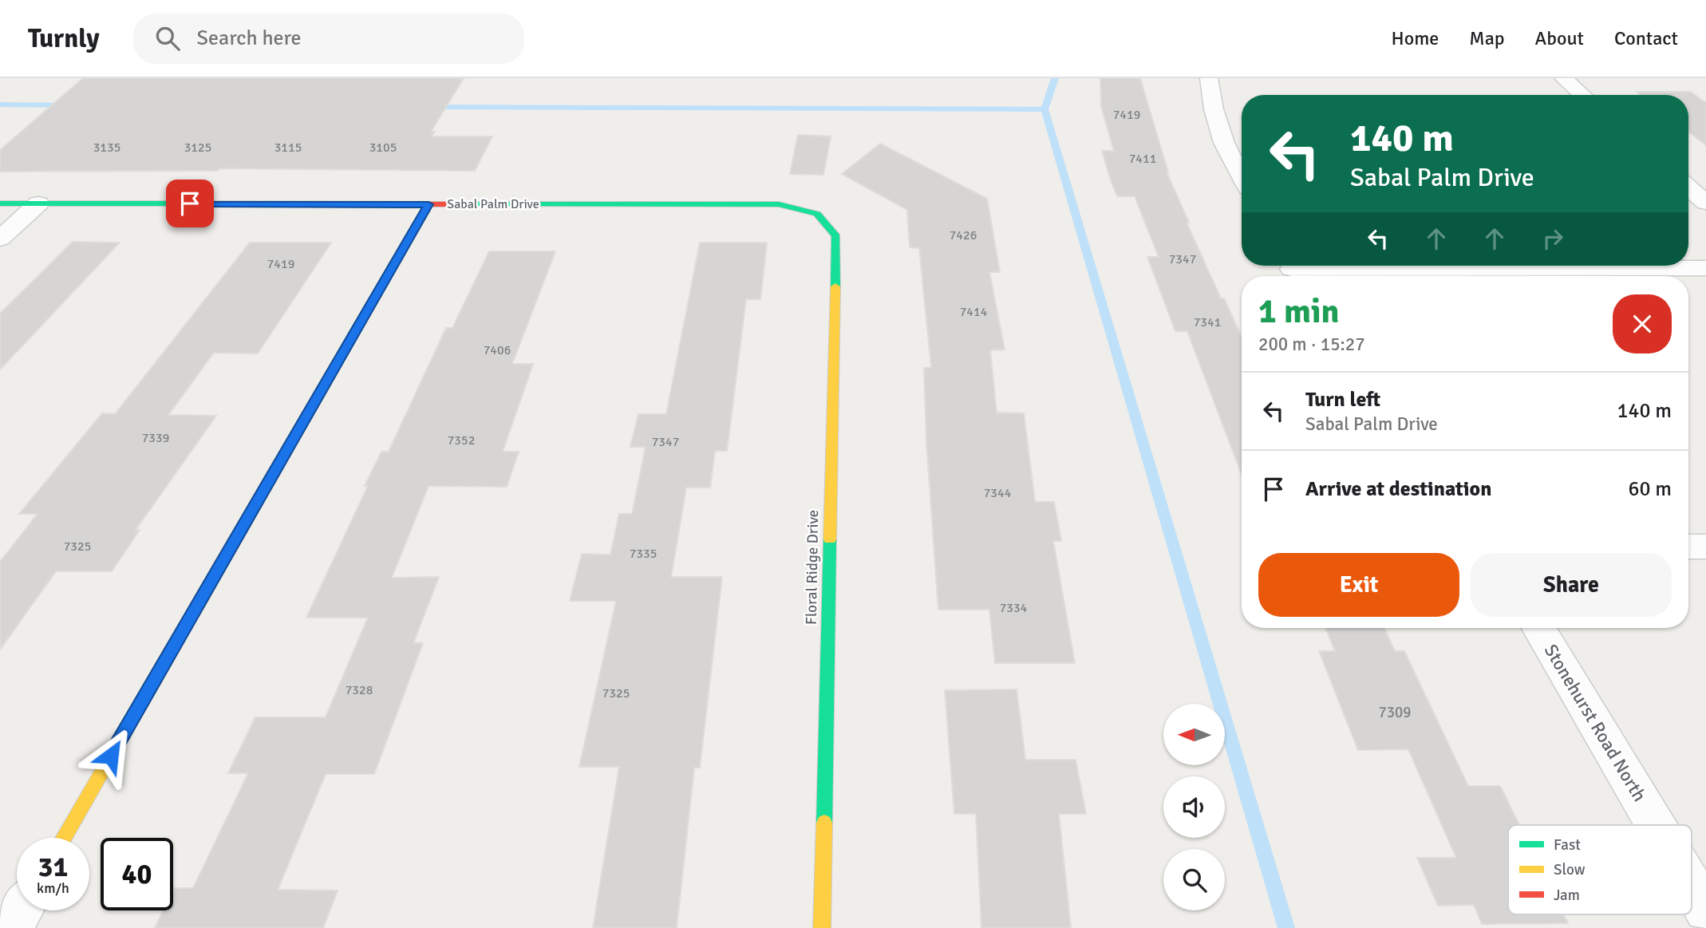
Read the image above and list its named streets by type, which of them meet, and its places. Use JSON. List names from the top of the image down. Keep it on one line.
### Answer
{"streets":{"street":["Sabal Palm Drive","Floral Ridge Drive","Stonehurst Road North"]},"crossings":[["Sabal Palm Drive","Floral Ridge Drive"]],"house_numbers":["7419","3135","3125","3115","3105","7411","7426","7347","7419","7414","7341","7406","7339","7352","7347","7344","7325","7335","7334","7328","7325","7309"],"legend":["Fast","Slow","Jam"],"north":"left","page":{"header":"Turnly","search":"Search here","nav":["Home","Map","About","Contact"],"turn":["140 m","Sabal Palm Drive"],"heading":["1 min","200 m · 15:27"],"list":[{"name":"Turn left","note":"Sabal Palm Drive","value":"140 m"},{"name":"Arrive at destination","value":"60 m"}],"buttons":["Exit","Share"],"speed":"31 km/h","limit":"40"}}
